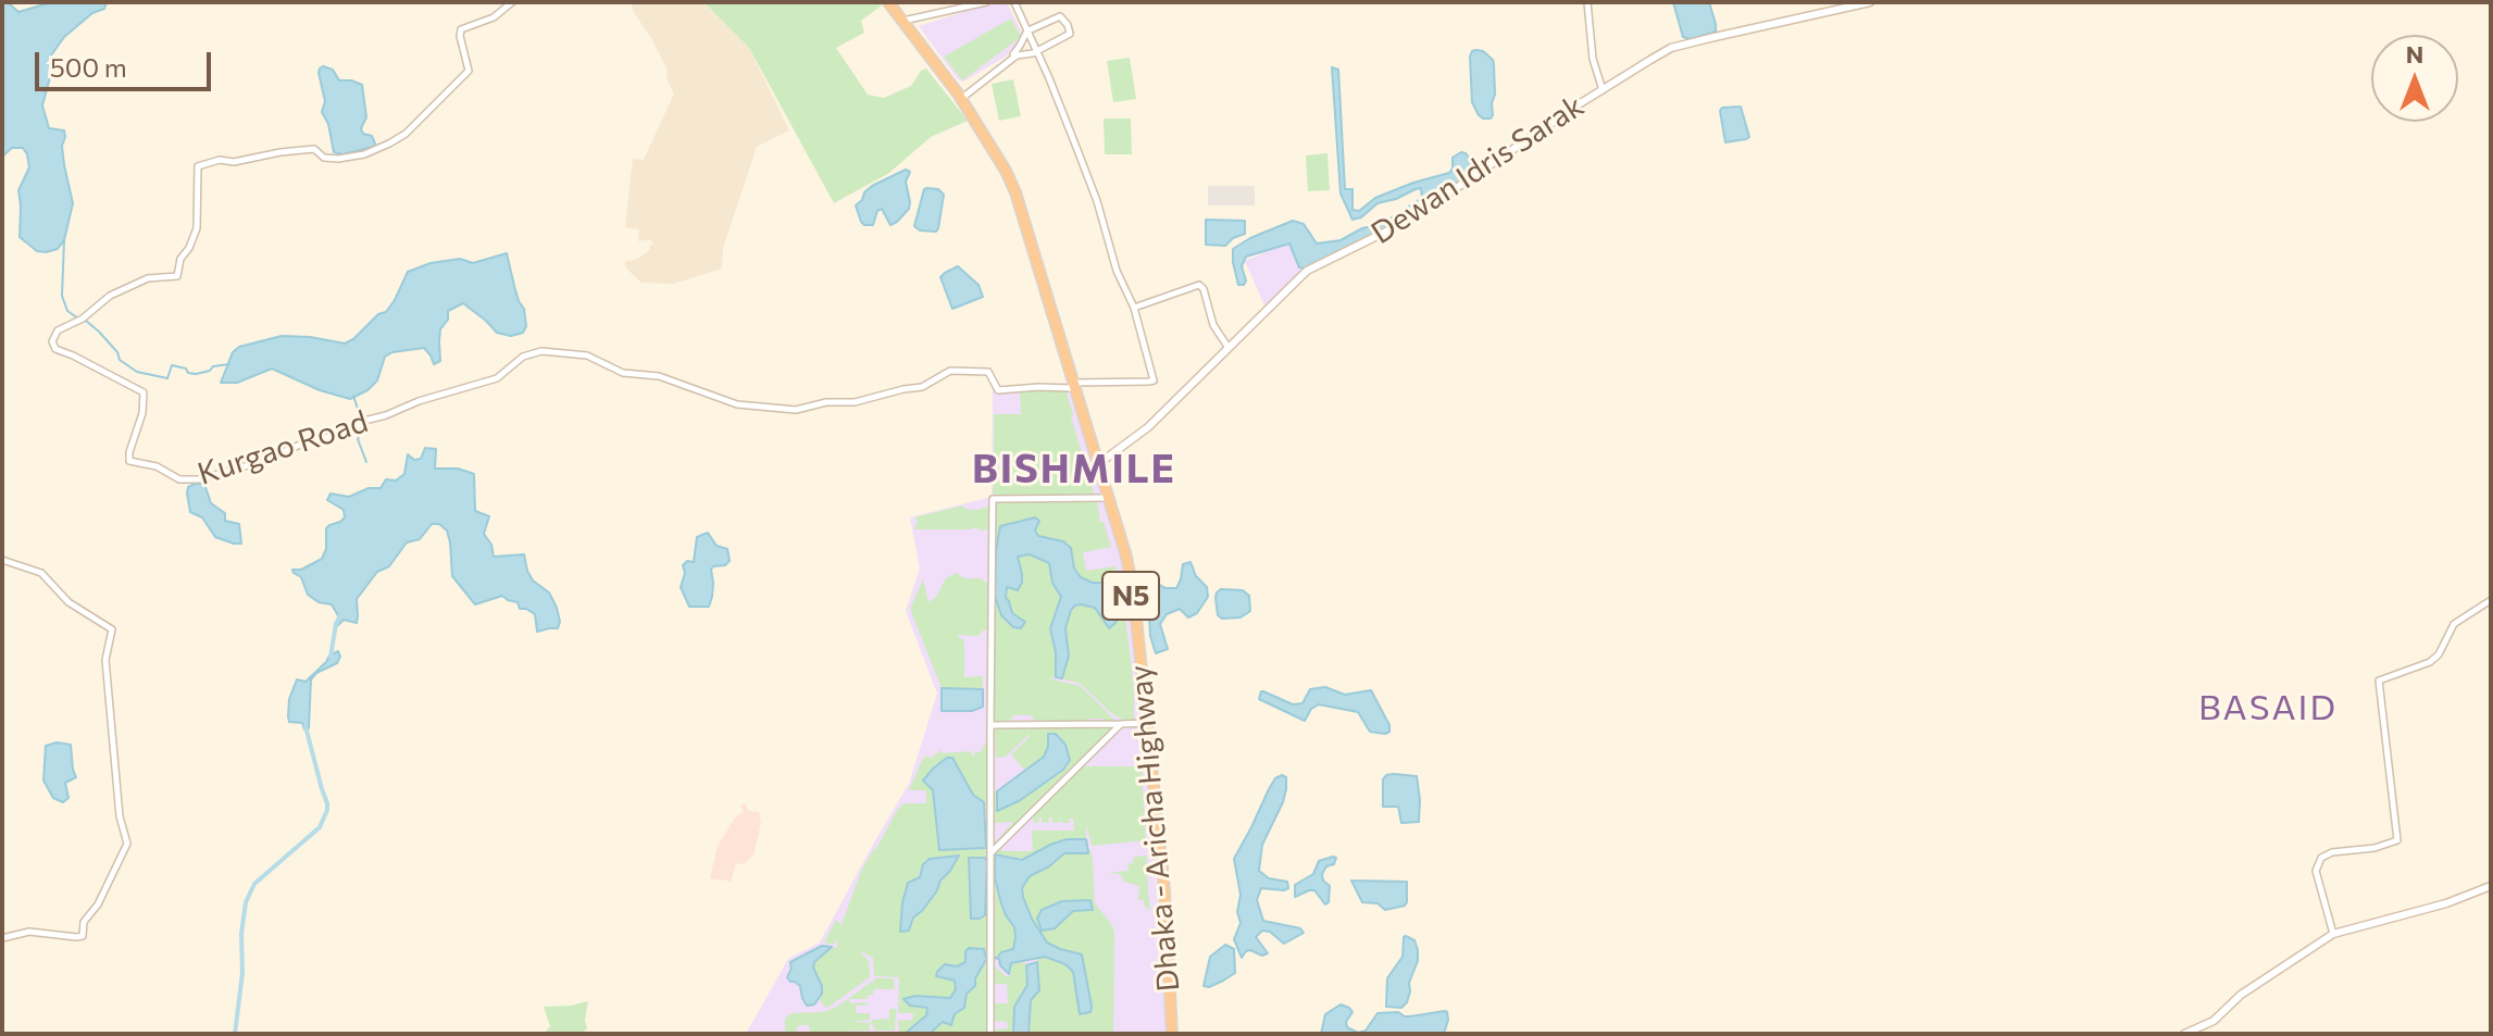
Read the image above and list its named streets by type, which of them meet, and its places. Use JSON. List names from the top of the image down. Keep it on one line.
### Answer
{"streets":{"highway":["N5","Dhaka - Aricha Highway"],"main road":["Dewan Idris Sarak"],"street":["Kurgao Road"]},"crossings":[["Dewan Idris Sarak","Dhaka - Aricha Highway"],["Kurgao Road","Dhaka - Aricha Highway"]],"districts":["BISHMILE","BASAID"],"scale_bar":"500 m","north":"top"}
